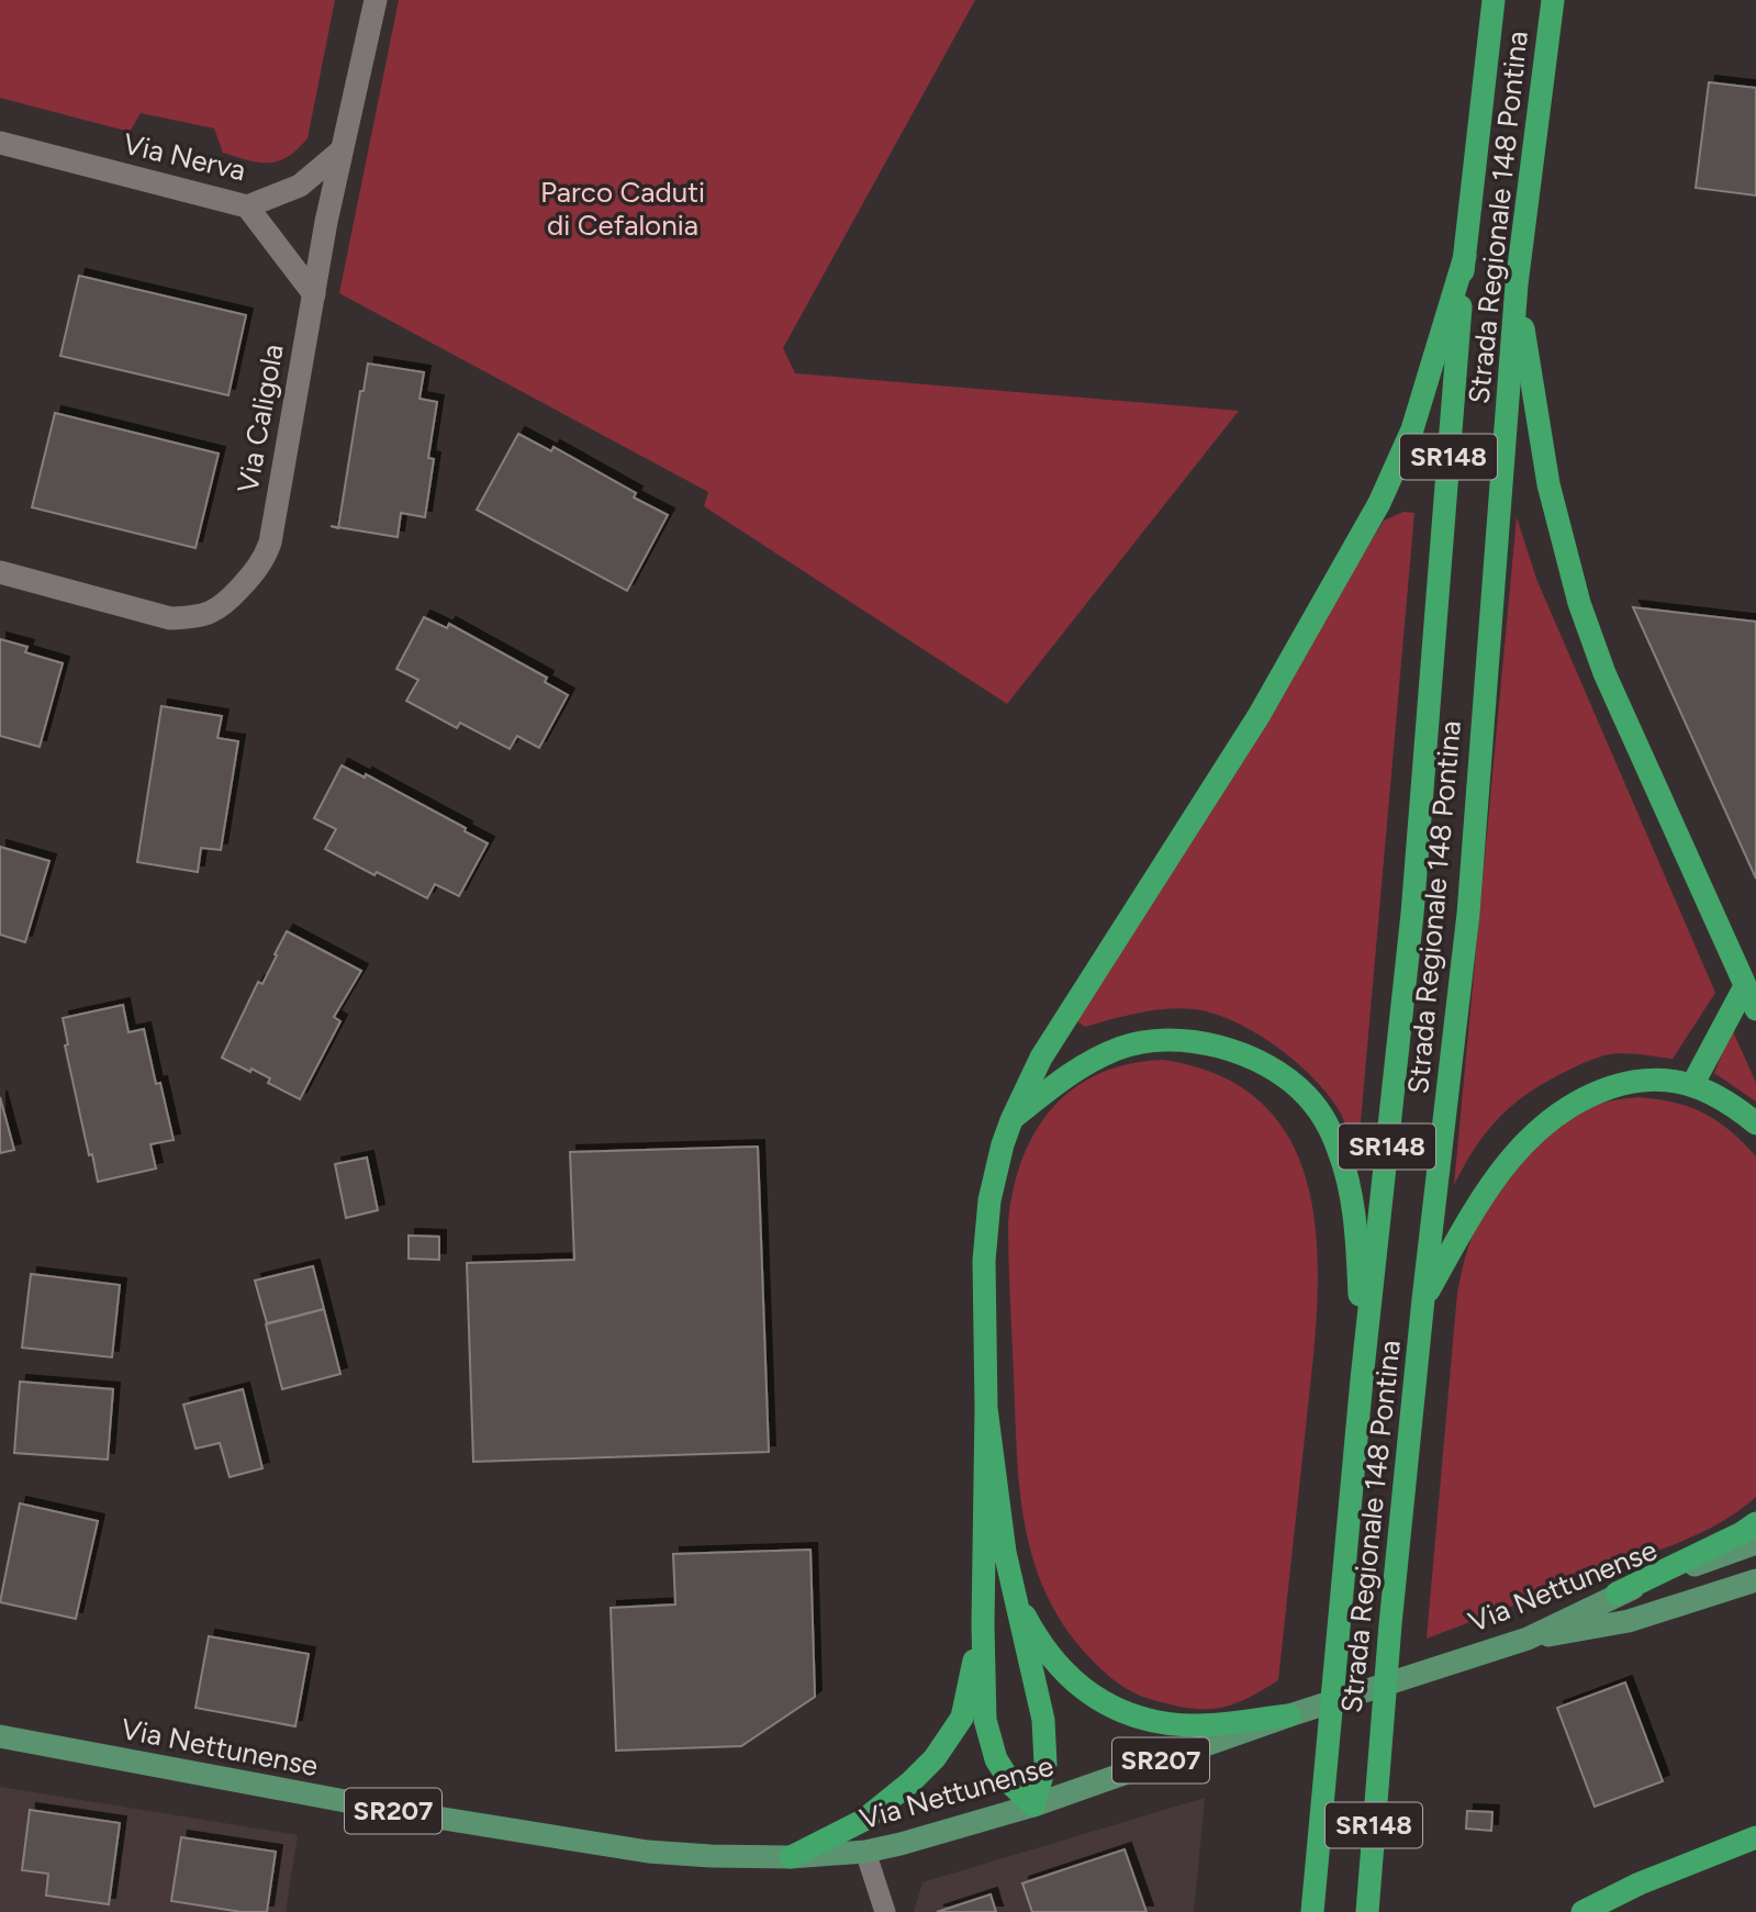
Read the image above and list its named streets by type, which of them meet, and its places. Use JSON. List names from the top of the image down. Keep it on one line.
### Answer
{"streets":{"highway":["Strada Regionale 148 Pontina","SR148"],"main road":["Via Nettunense","SR207"],"street":["Via Nerva","Via Caligola"]},"crossings":[["Via Nerva","Via Caligola"],["Via Nettunense","SR207"]],"parks":["Parco Caduti di Cefalonia"]}
